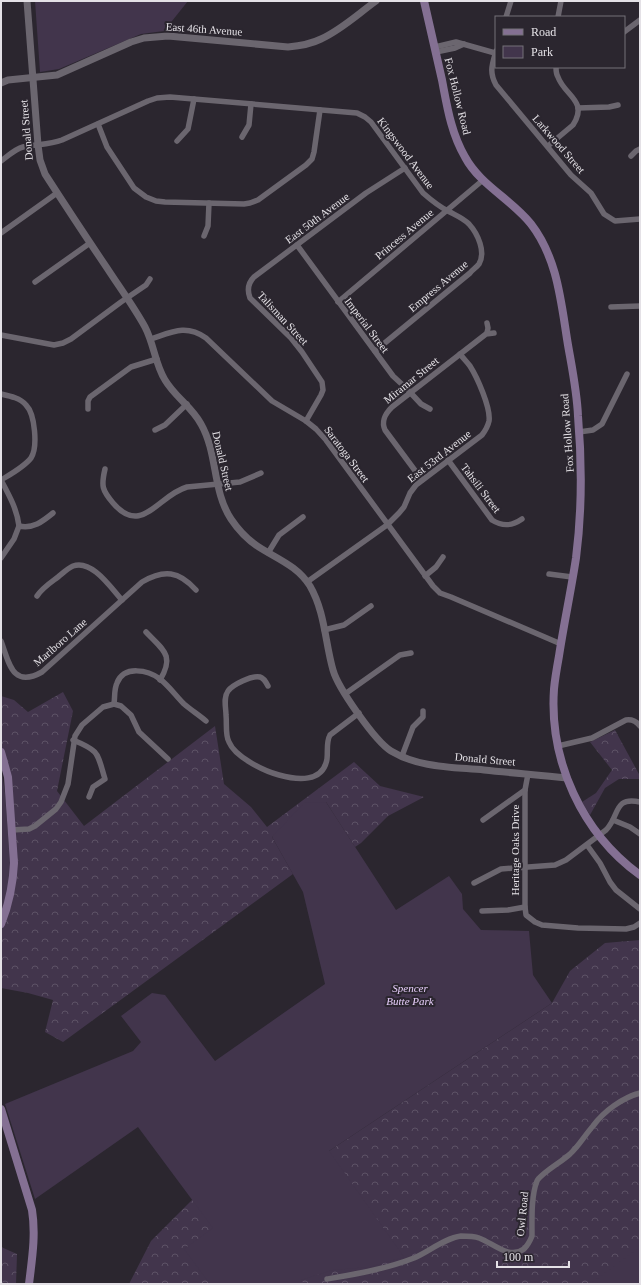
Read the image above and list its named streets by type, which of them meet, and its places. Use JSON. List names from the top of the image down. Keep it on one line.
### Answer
{"streets":{"main road":["Fox Hollow Road"],"street":["East 46th Avenue","Donald Street","Larkwood Street","Kingswood Avenue","East 50th Avenue","Princess Avenue","Empress Avenue","Talisman Street","Imperial Street","Miramar Street","Saratoga Street","East 53rd Avenue","Tahsili Street","Marlboro Lane","Heritage Oaks Drive","Owl Road"]},"crossings":[["East 46th Avenue","Donald Street"],["Fox Hollow Road","Donald Street"],["Fox Hollow Road","Princess Avenue"],["Fox Hollow Road","Saratoga Street"],["Donald Street","Kingswood Avenue"],["Donald Street","Saratoga Street"],["Donald Street","East 53rd Avenue"],["Donald Street","Heritage Oaks Drive"],["Kingswood Avenue","East 50th Avenue"],["Kingswood Avenue","Princess Avenue"],["Kingswood Avenue","Empress Avenue"],["East 50th Avenue","Talisman Street"],["East 50th Avenue","Imperial Street"],["Princess Avenue","Empress Avenue"],["Princess Avenue","Imperial Street"],["Empress Avenue","Imperial Street"],["Talisman Street","Saratoga Street"],["Imperial Street","Miramar Street"],["Miramar Street","East 53rd Avenue"],["Saratoga Street","East 53rd Avenue"],["East 53rd Avenue","Tahsili Street"]],"parks":["Spencer Butte Park"],"legend":["Road","Park"],"scale_bar":"100 m"}
